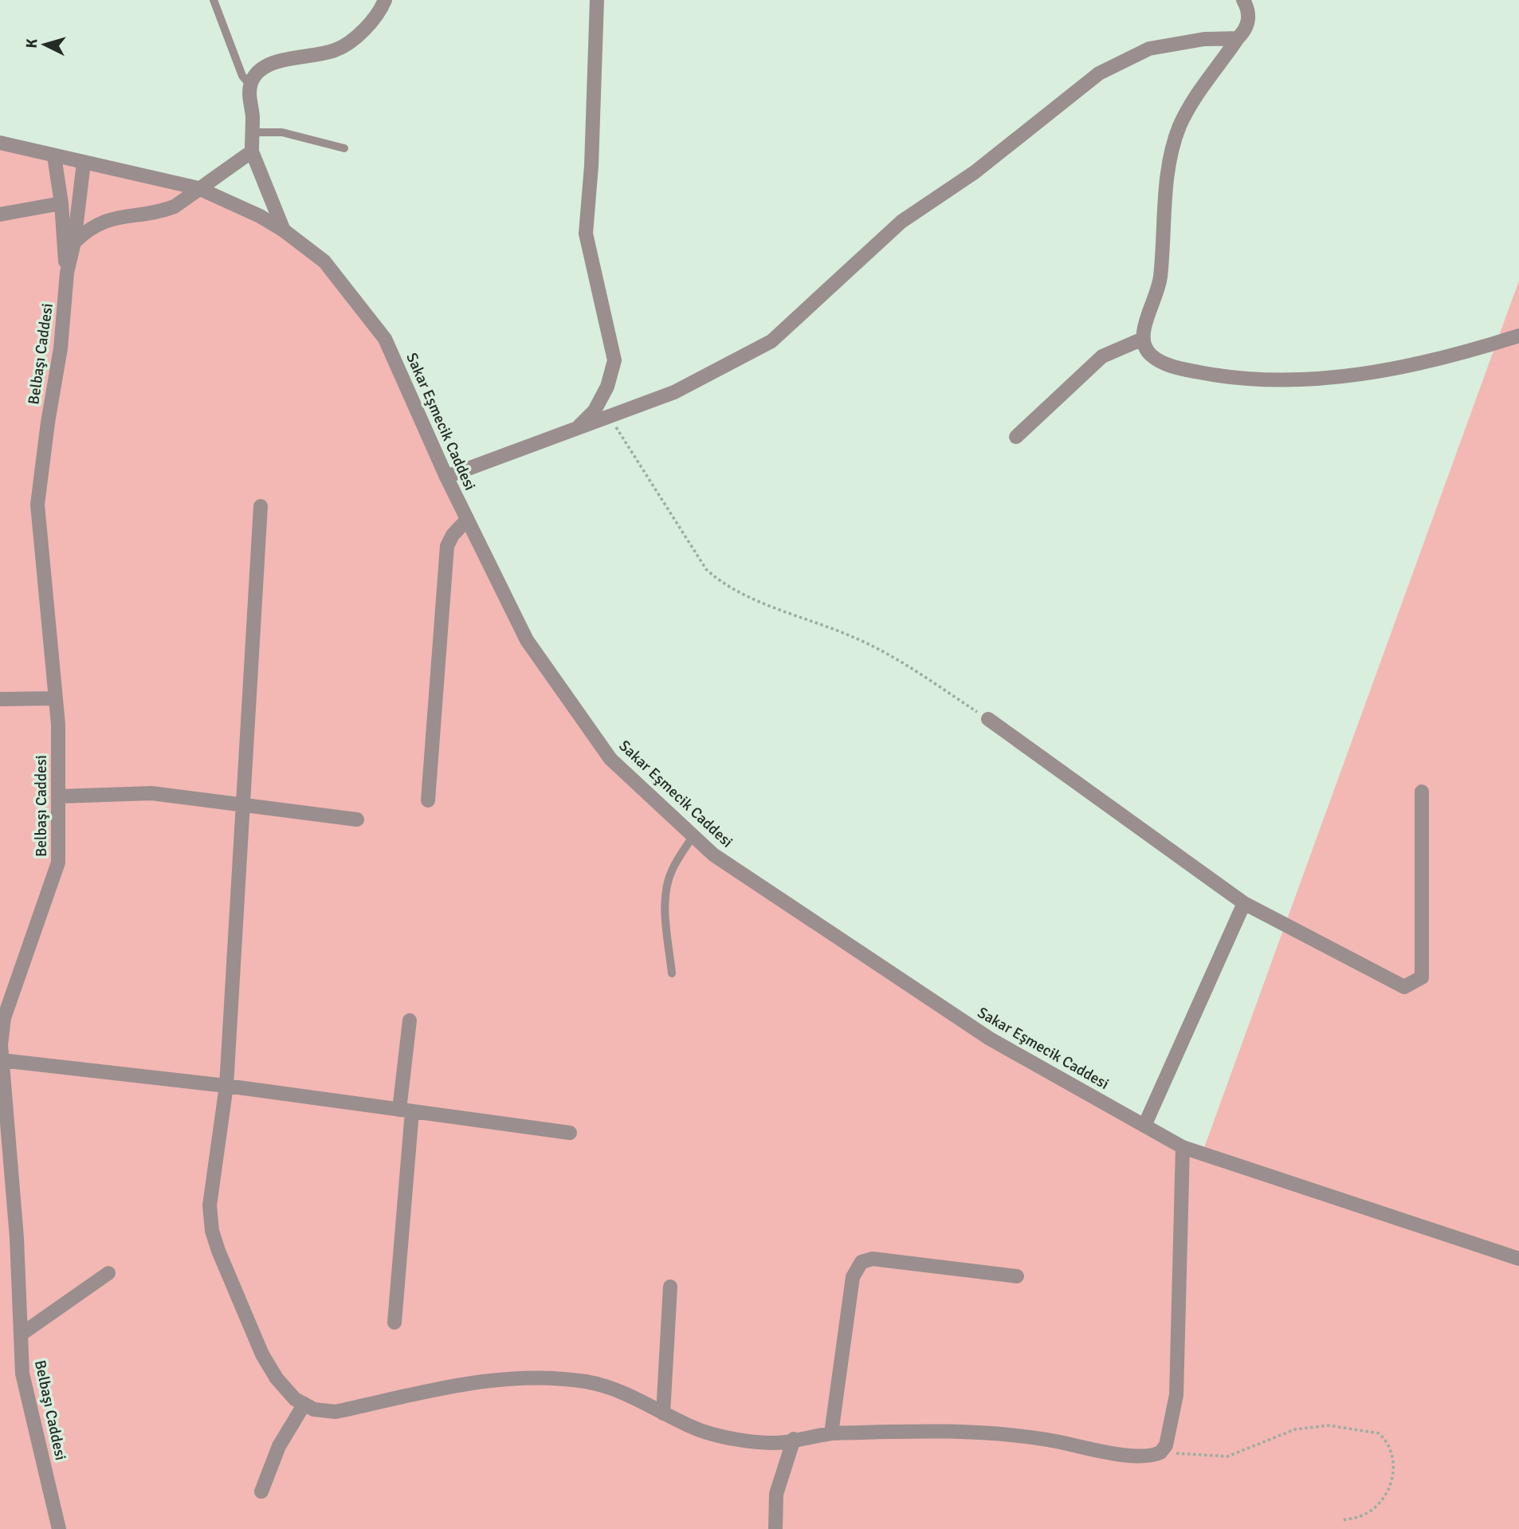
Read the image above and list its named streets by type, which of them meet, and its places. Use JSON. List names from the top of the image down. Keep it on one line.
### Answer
{"streets":{"street":["Belbaşı Caddesi","Sakar Eşmecik Caddesi"]},"crossings":[["Belbaşı Caddesi","Sakar Eşmecik Caddesi"]],"north":"left"}
